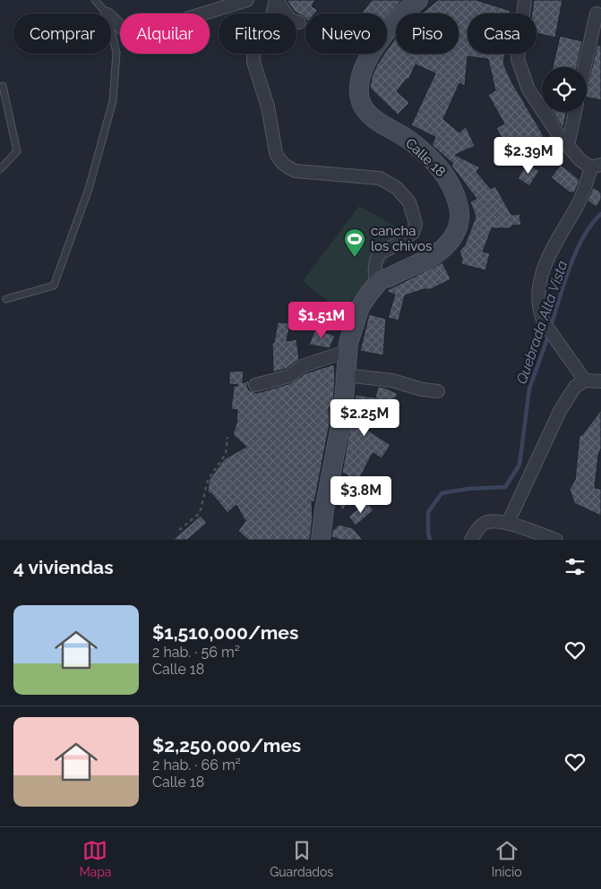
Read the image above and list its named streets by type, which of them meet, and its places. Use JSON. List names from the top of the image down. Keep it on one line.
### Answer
{"streets":{"street":["Calle 18"]},"water":["Quebrada Alta Vista"],"places":{"sports":["cancha los chivos"]},"page":{"chip":["Comprar","Alquilar","Filtros","Nuevo","Piso","Casa"],"price":["$2.39M","$1.51M","$2.25M","$3.8M"],"heading":"4 viviendas","list":[{"name":"$1,510,000/mes","note":"2 hab. · 56 m² · Calle 18"},{"name":"$2,250,000/mes","note":"2 hab. · 66 m² · Calle 18"}],"tabs":["Mapa","Guardados","Inicio"]}}
